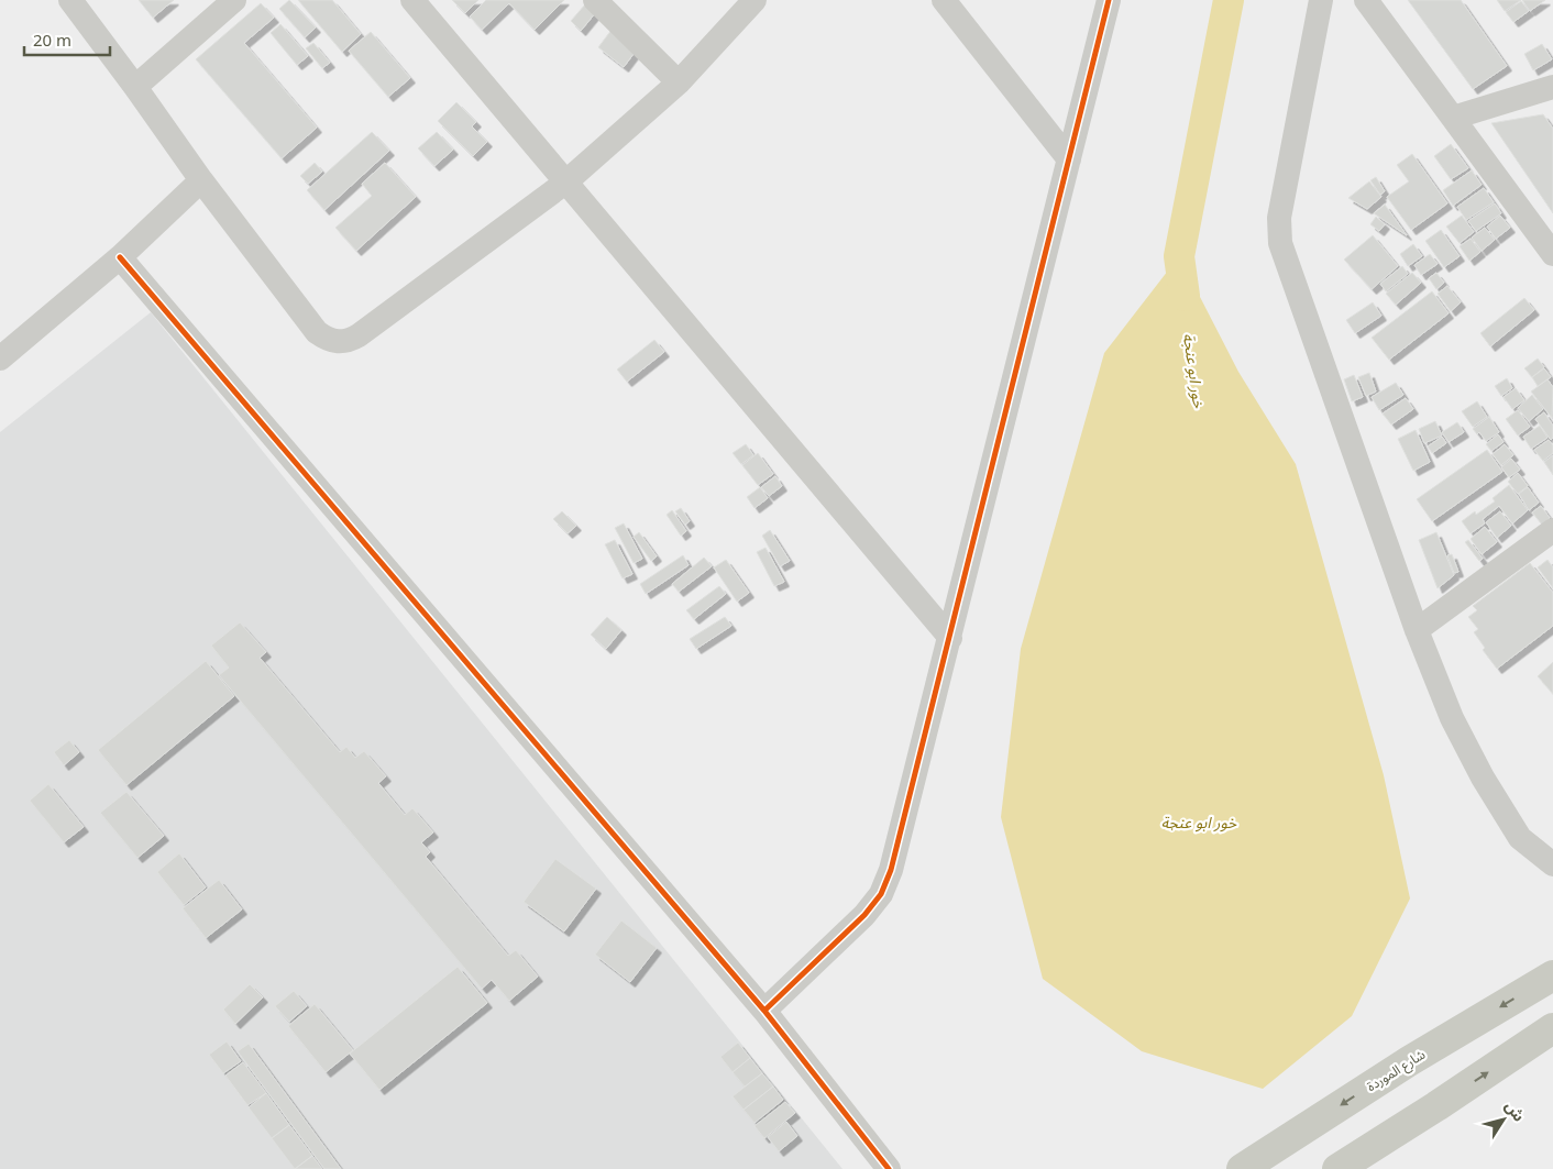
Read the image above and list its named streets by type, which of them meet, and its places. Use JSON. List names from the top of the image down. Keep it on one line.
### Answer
{"streets":{"main road":["شارع الموردة"]},"water":["خور ابو عنجة"],"scale_bar":"20 m","north":"top right"}
